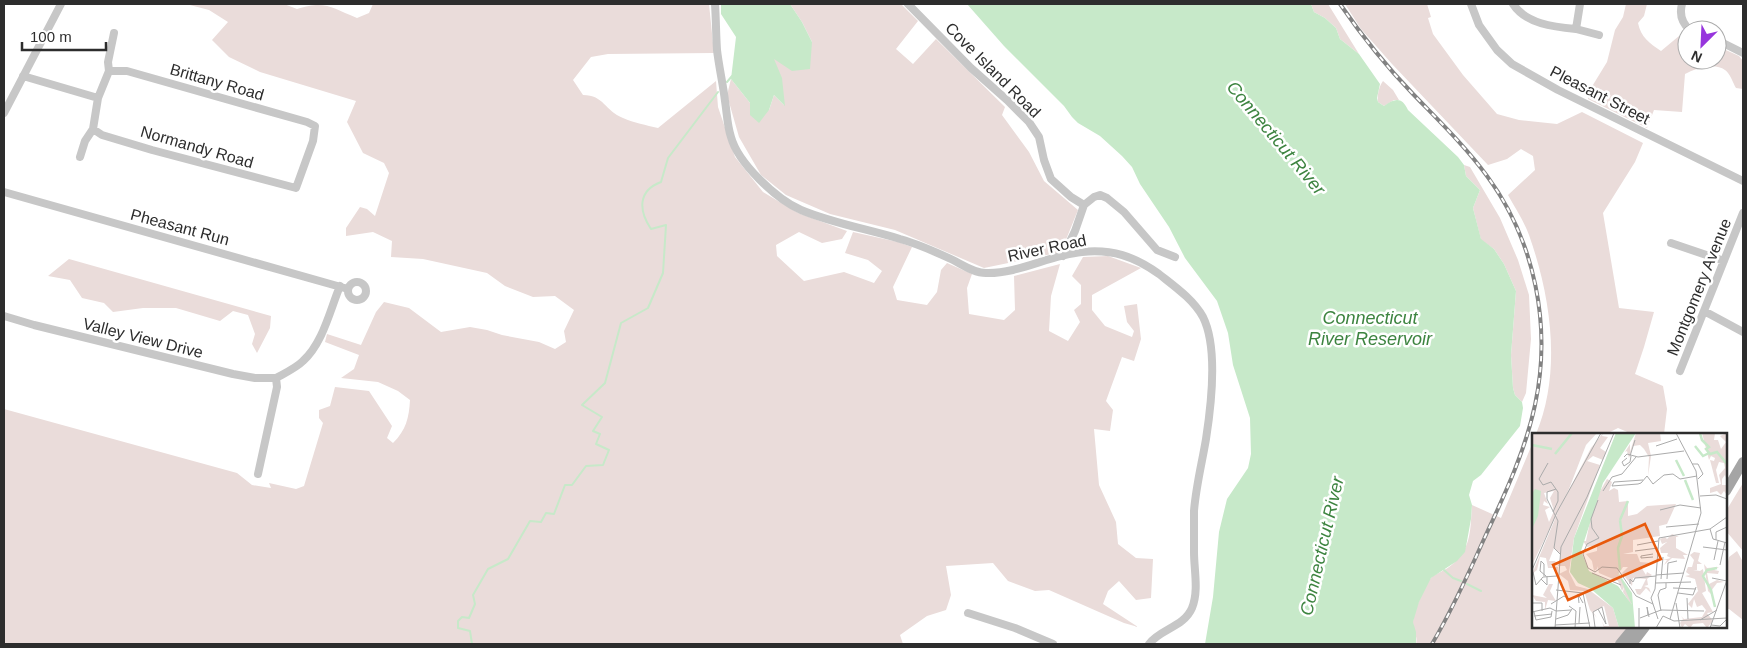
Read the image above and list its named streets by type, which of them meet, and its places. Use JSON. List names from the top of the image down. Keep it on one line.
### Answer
{"streets":{"street":["Cove Island Road","Brittany Road","Pleasant Street","Normandy Road","Pheasant Run","River Road","Montgomery Avenue","Valley View Drive"]},"crossings":[["Brittany Road","Normandy Road"]],"water":["Connecticut River","Connecticut River Reservoir"],"scale_bar":"100 m","north":"bottom left"}
